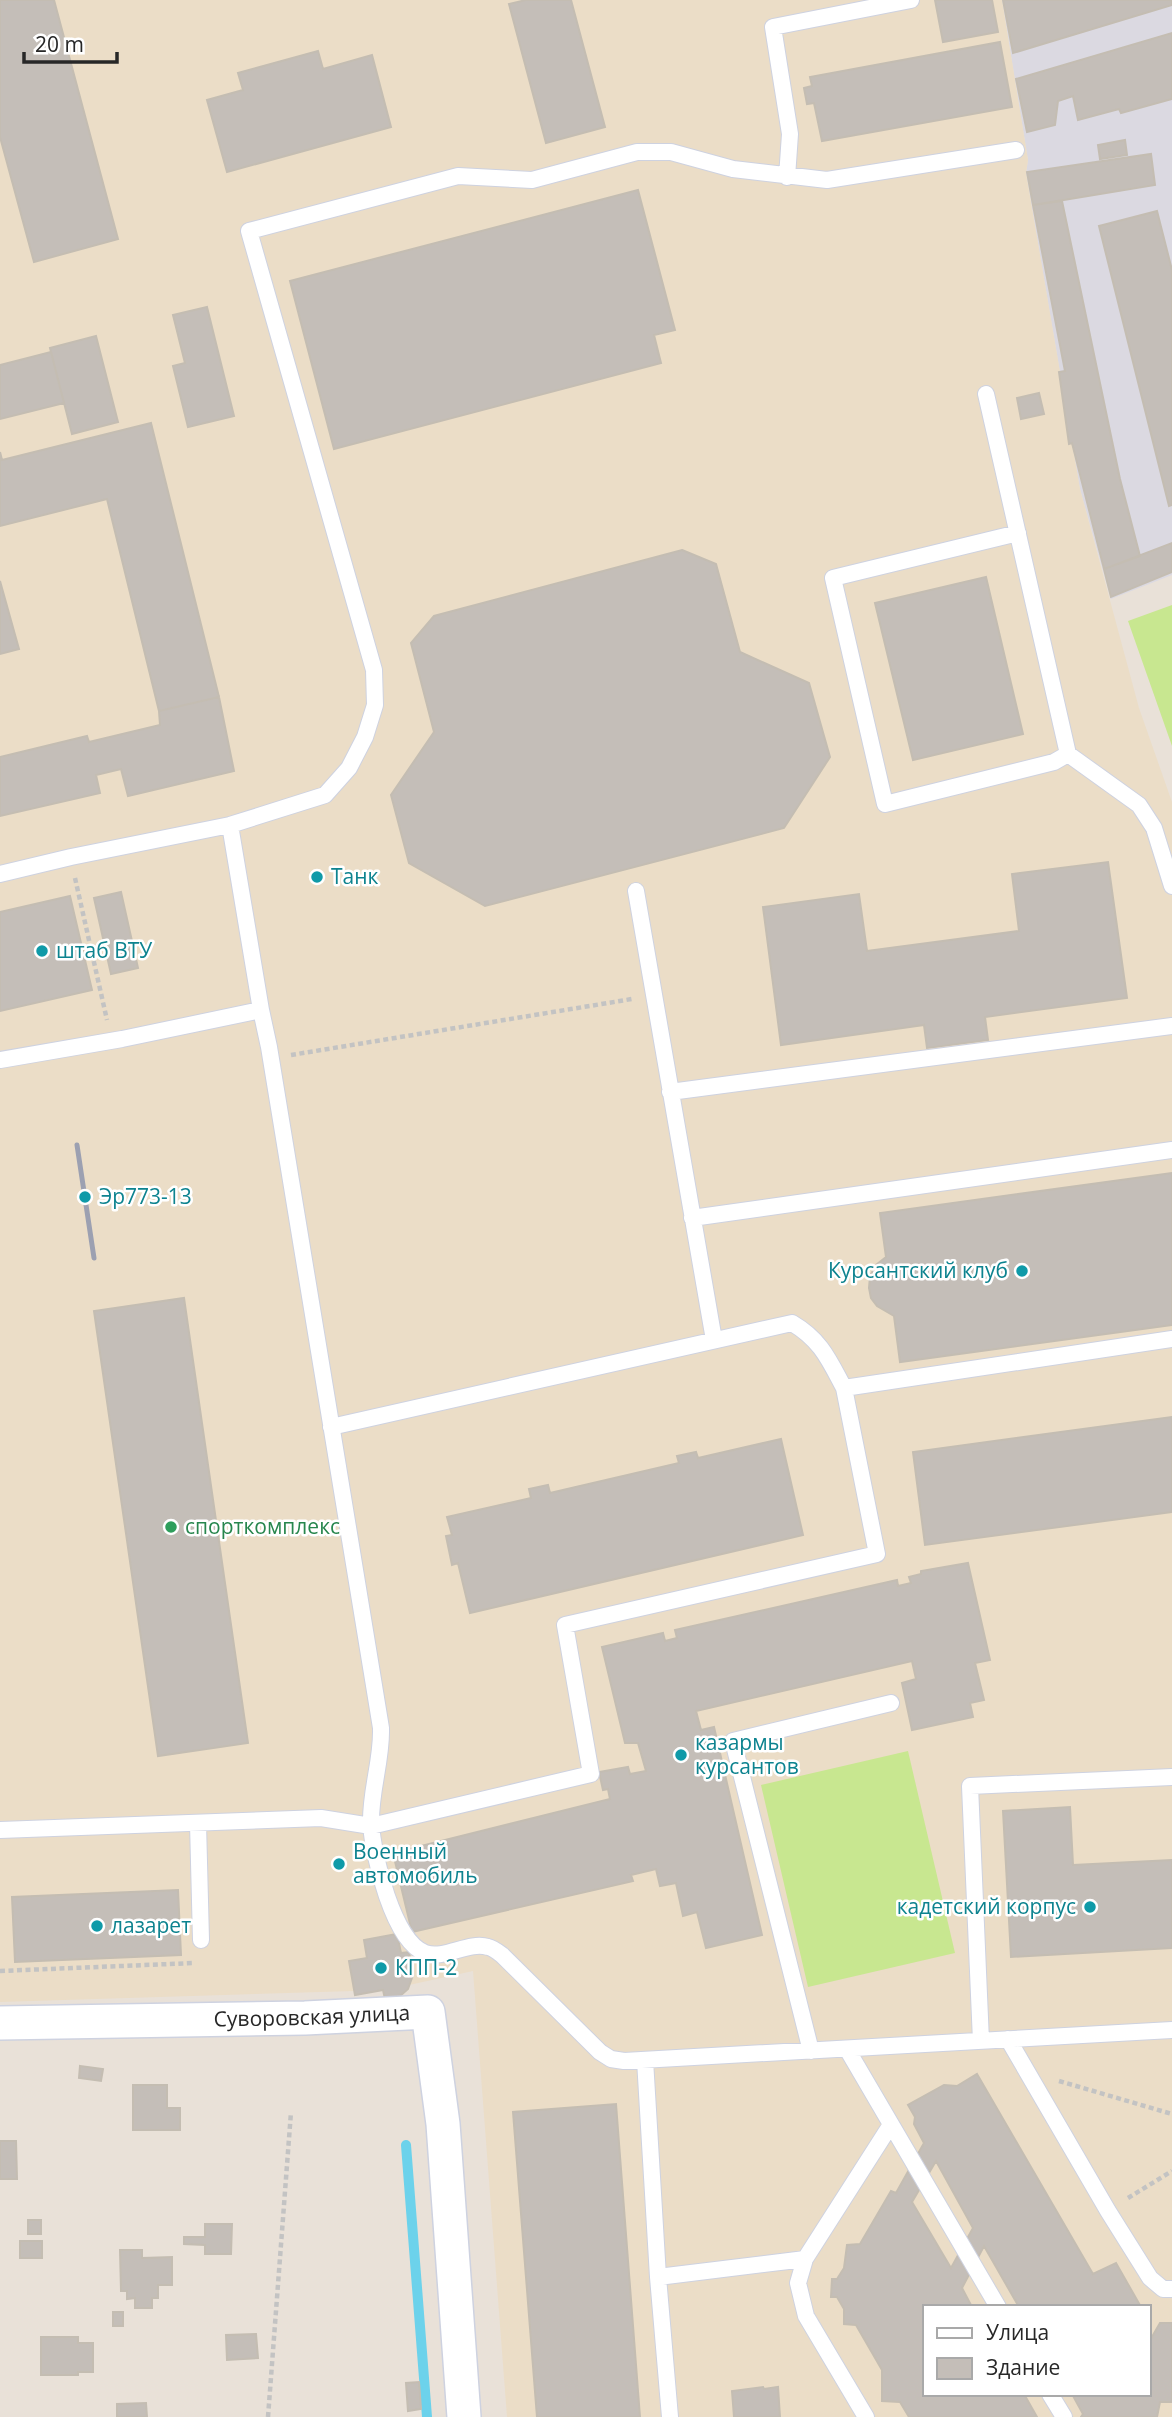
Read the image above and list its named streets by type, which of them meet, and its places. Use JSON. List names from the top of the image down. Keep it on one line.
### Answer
{"streets":{"street":["Суворовская улица"]},"places":["Танк","штаб ВТУ","Эр773-13","Курсантский клуб","спорткомплекс","казармы курсантов","Военный автомобиль","кадетский корпус","лазарет","КПП-2"],"legend":["Улица","Здание"],"scale_bar":"20 m"}
